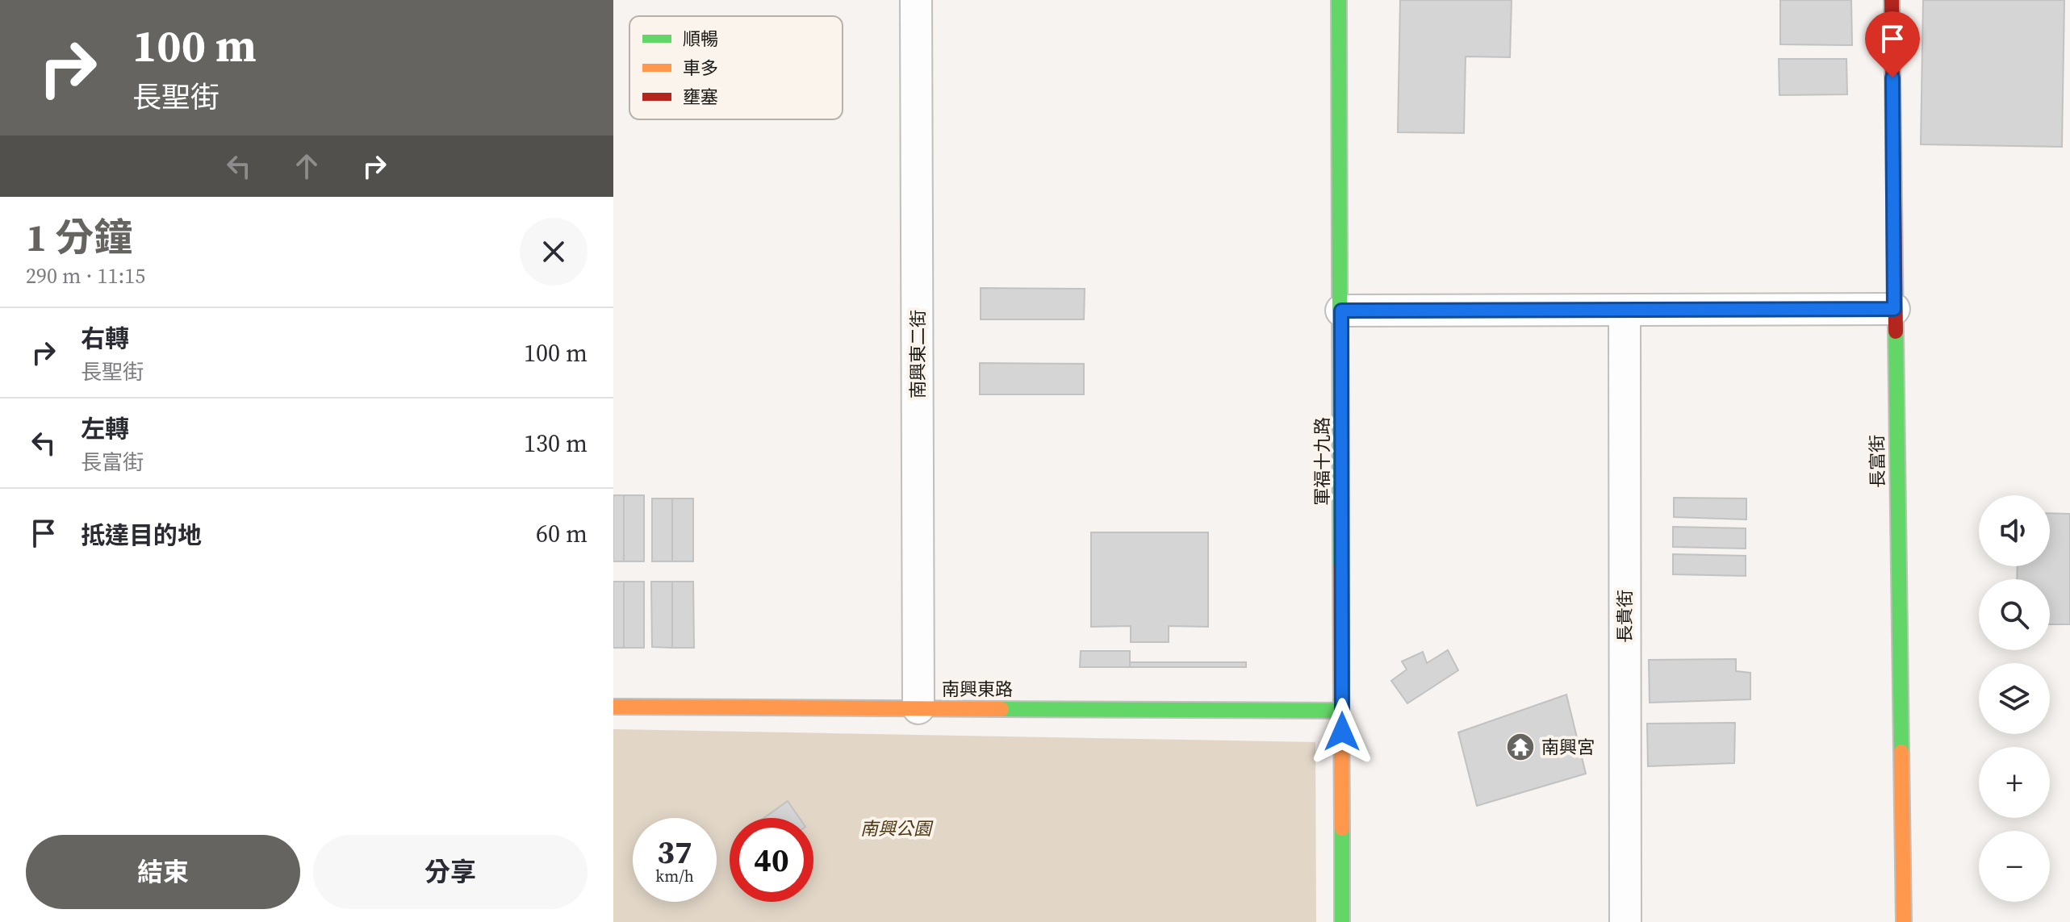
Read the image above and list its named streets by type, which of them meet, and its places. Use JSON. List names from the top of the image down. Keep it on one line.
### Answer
{"streets":{"street":["南興東二街","軍福十九路","長富街","長貴街","南興東路"]},"crossings":[["南興東二街","南興東路"],["軍福十九路","南興東路"]],"parks":["南興公園"],"places":{"temple":["南興宮"]},"legend":["順暢","車多","壅塞"],"page":{"turn":["100 m","長聖街"],"heading":["1 分鐘","290 m · 11:15"],"list":[{"name":"右轉","note":"長聖街","value":"100 m"},{"name":"左轉","note":"長富街","value":"130 m"},{"name":"抵達目的地","value":"60 m"}],"map_buttons":["+","−"],"speed":"37 km/h","limit":"40","buttons":["結束","分享"]}}
